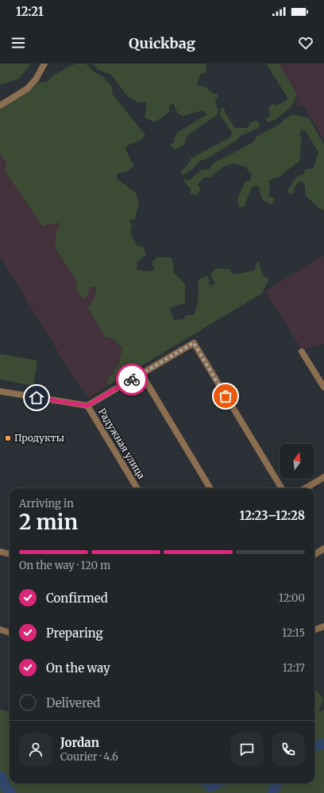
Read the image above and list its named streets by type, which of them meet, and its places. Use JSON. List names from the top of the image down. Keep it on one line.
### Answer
{"streets":{"street":["Радужная улица"]},"places":["Продукты"],"north":"top","page":{"status":"12:21","header":"Quickbag","heading":["2 min","Arriving in","12:23–12:28"],"panel":["Jordan","Courier · 4.6"],"bar":"On the way · 120 m","list":[["Confirmed","12:00"],["Preparing","12:15"],["On the way","12:17"],"Delivered"]}}
